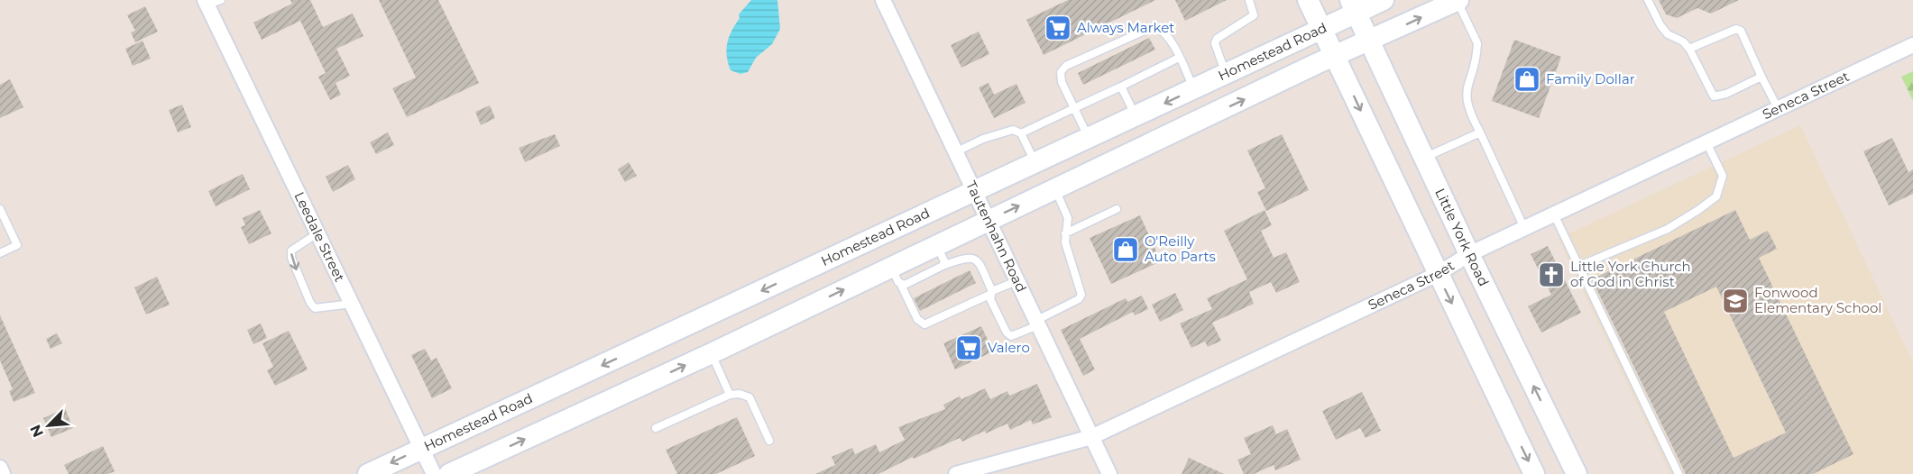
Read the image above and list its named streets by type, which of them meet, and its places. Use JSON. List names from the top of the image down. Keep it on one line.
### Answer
{"streets":{"main road":["Homestead Road","Little York Road"],"street":["Seneca Street","Leedale Street","Tautenhahn Road"]},"crossings":[["Homestead Road","Leedale Street"],["Homestead Road","Tautenhahn Road"],["Homestead Road","Little York Road"],["Seneca Street","Tautenhahn Road"],["Seneca Street","Little York Road"]],"places":{"supermarket":["Always Market","Valero"],"shop":["Family Dollar","O'Reilly Auto Parts"],"church":["Little York Church of God in Christ"],"school or university":["Fonwood Elementary School"]},"north":"bottom left"}
